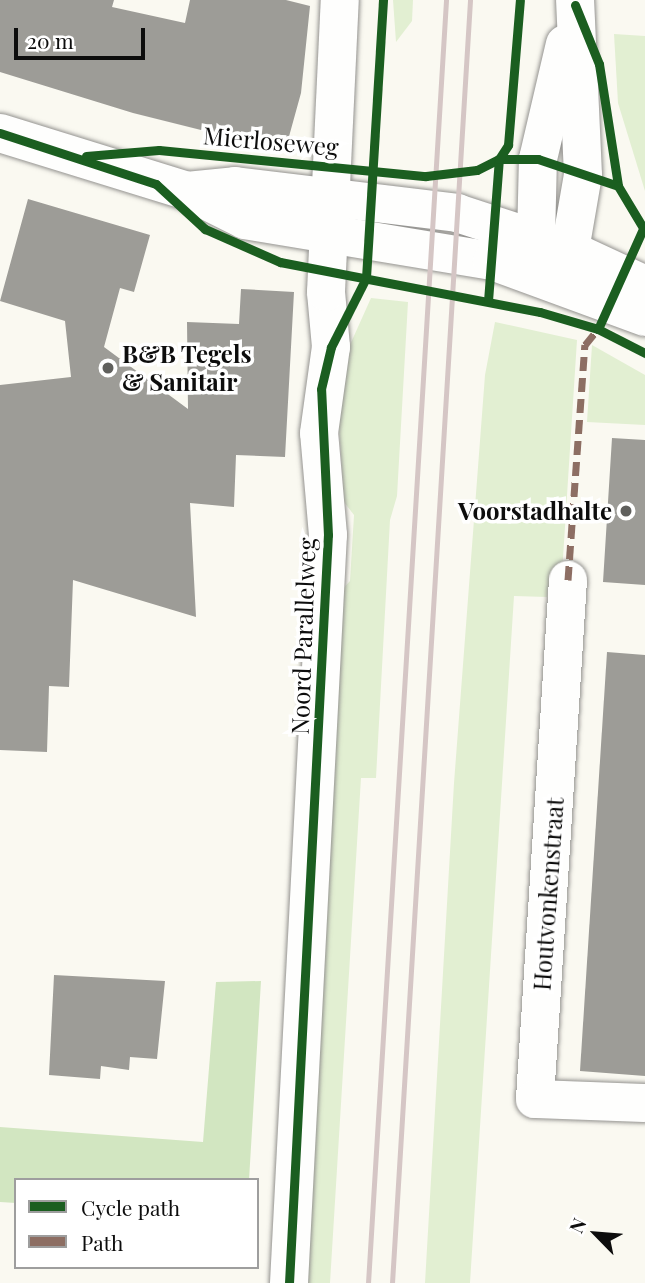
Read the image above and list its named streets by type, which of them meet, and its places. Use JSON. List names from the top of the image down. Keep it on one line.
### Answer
{"streets":{"street":["Noord Parallelweg","Houtvonkenstraat"],"cycle path":["Mierloseweg"]},"places":["B&B Tegels & Sanitair","Voorstadhalte"],"legend":["Cycle path","Path"],"scale_bar":"20 m","north":"top left"}
